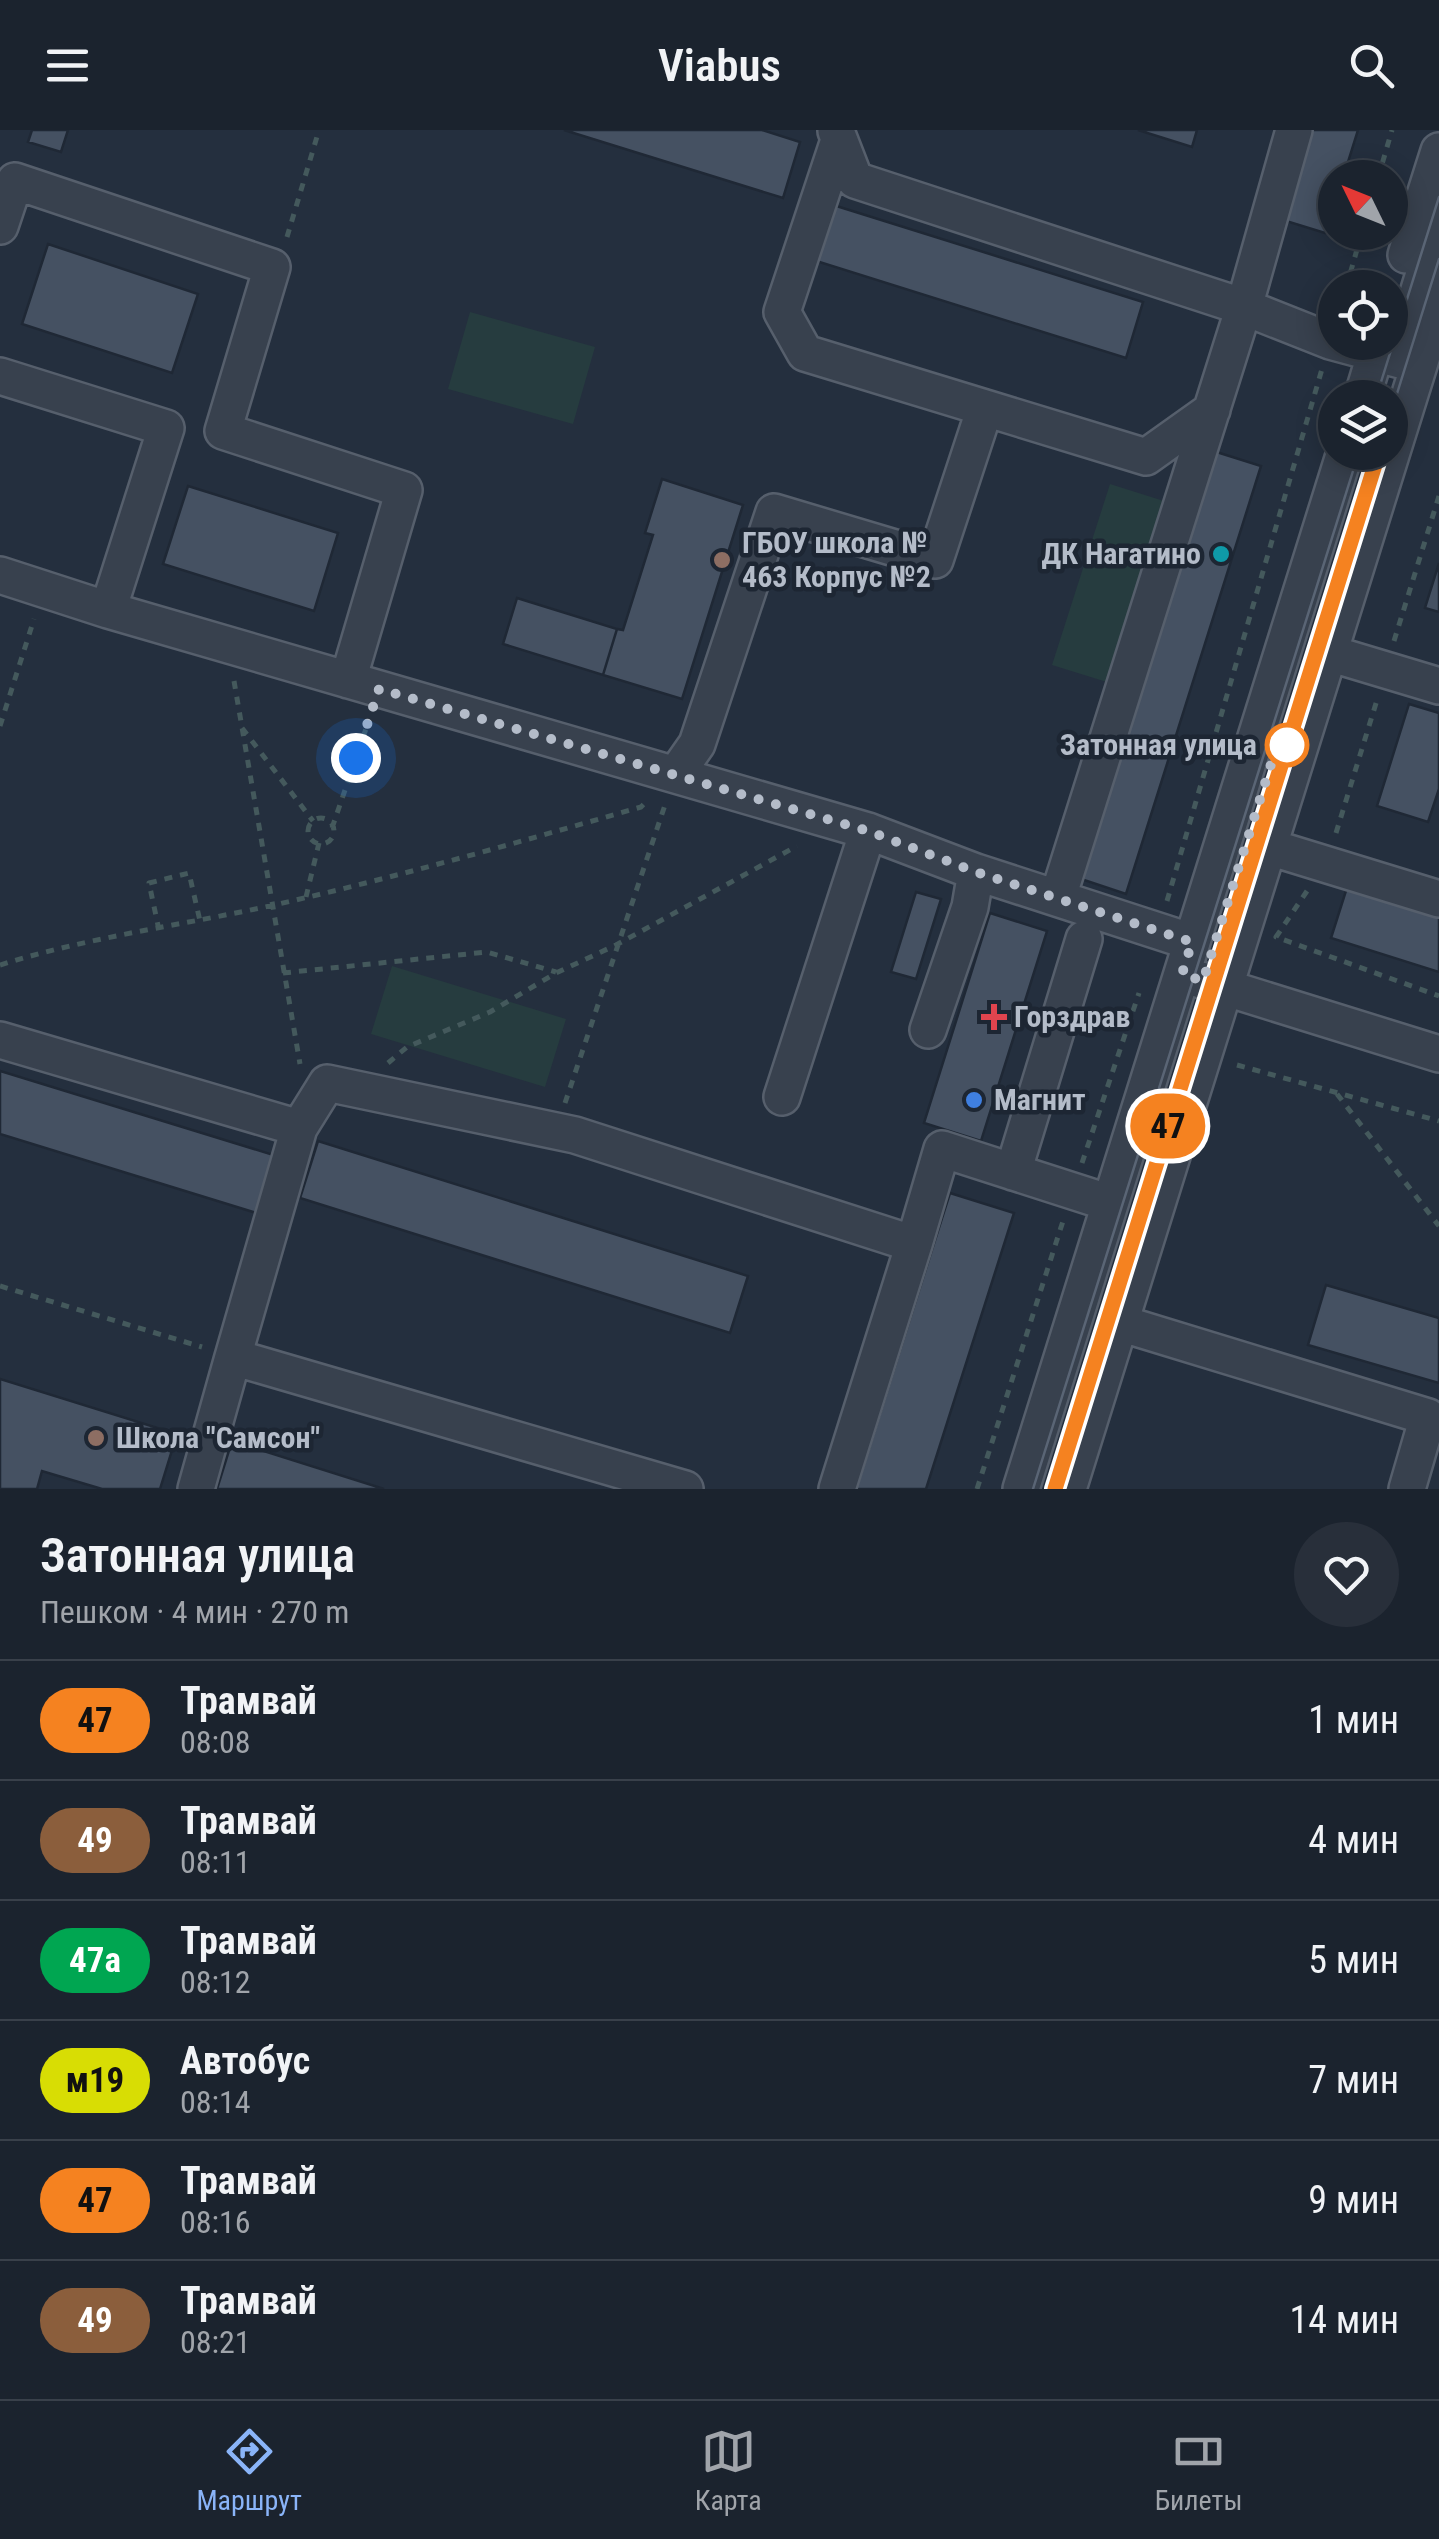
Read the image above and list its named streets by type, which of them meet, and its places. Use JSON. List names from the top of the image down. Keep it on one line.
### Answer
{"places":{"other":["ДК Нагатино","ГБОУ школа № 463 Корпус №2","Затонная улица","Магнит","Школа \"Самсон\""],"health":["Горздрав"]},"lines":["tram line 47"],"north":"top left","page":{"header":"Viabus","on_map":"47","heading":["Затонная улица","Пешком · 4 мин · 270 m"],"list":[{"mark":"47","name":"Трамвай","note":"08:08","value":"1 мин"},{"mark":"49","name":"Трамвай","note":"08:11","value":"4 мин"},{"mark":"47а","name":"Трамвай","note":"08:12","value":"5 мин"},{"mark":"м19","name":"Автобус","note":"08:14","value":"7 мин"},{"mark":"47","name":"Трамвай","note":"08:16","value":"9 мин"},{"mark":"49","name":"Трамвай","note":"08:21","value":"14 мин"}],"tabs":["Маршрут","Карта","Билеты"]}}
